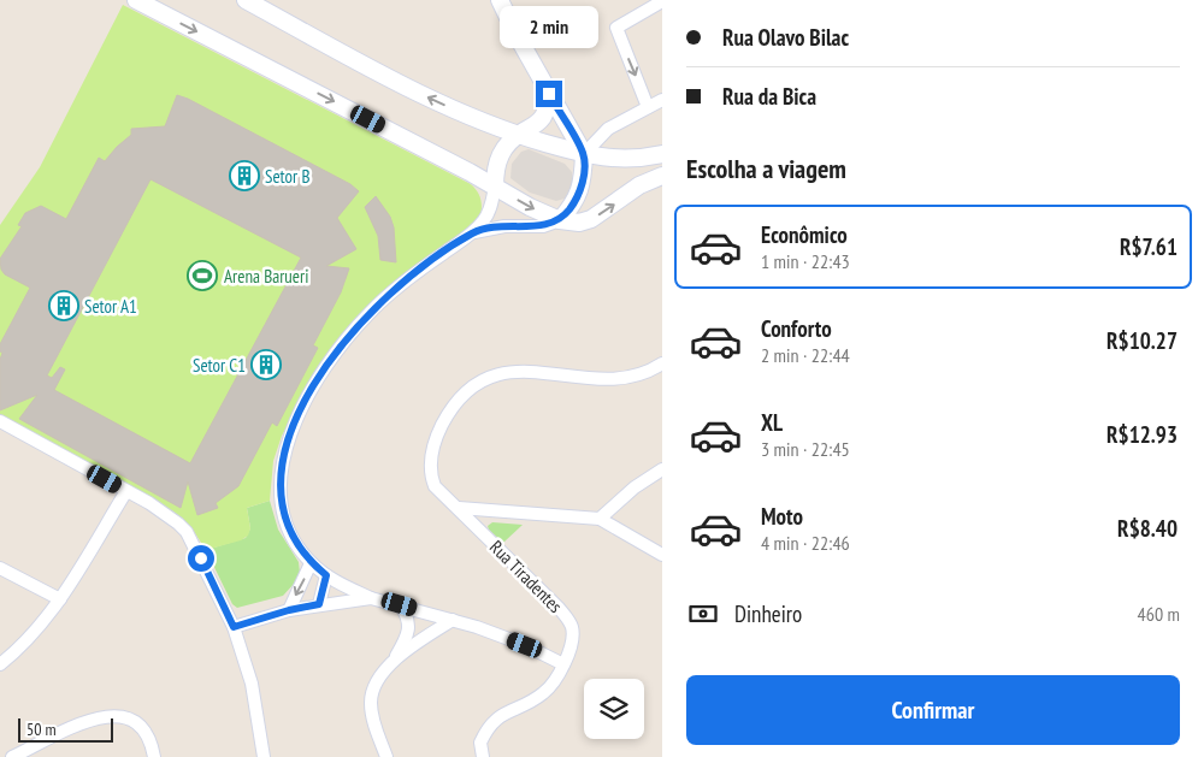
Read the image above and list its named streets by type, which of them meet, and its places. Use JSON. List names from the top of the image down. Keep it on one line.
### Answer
{"streets":{"street":["Rua Tiradentes"]},"places":{"building":["Setor B","Setor A1","Setor C1"],"sports":["Arena Barueri"]},"scale_bar":"50 m","page":{"banner":["Rua Olavo Bilac","Rua da Bica"],"bubble":"2 min","heading":"Escolha a viagem","list":[{"name":"Econômico","note":"1 min · 22:43","value":"R$7.61"},{"name":"Conforto","note":"2 min · 22:44","value":"R$10.27"},{"name":"XL","note":"3 min · 22:45","value":"R$12.93"},{"name":"Moto","note":"4 min · 22:46","value":"R$8.40"}],"pay":["Dinheiro","460 m"],"buttons":"Confirmar","scale":"50 m"}}
